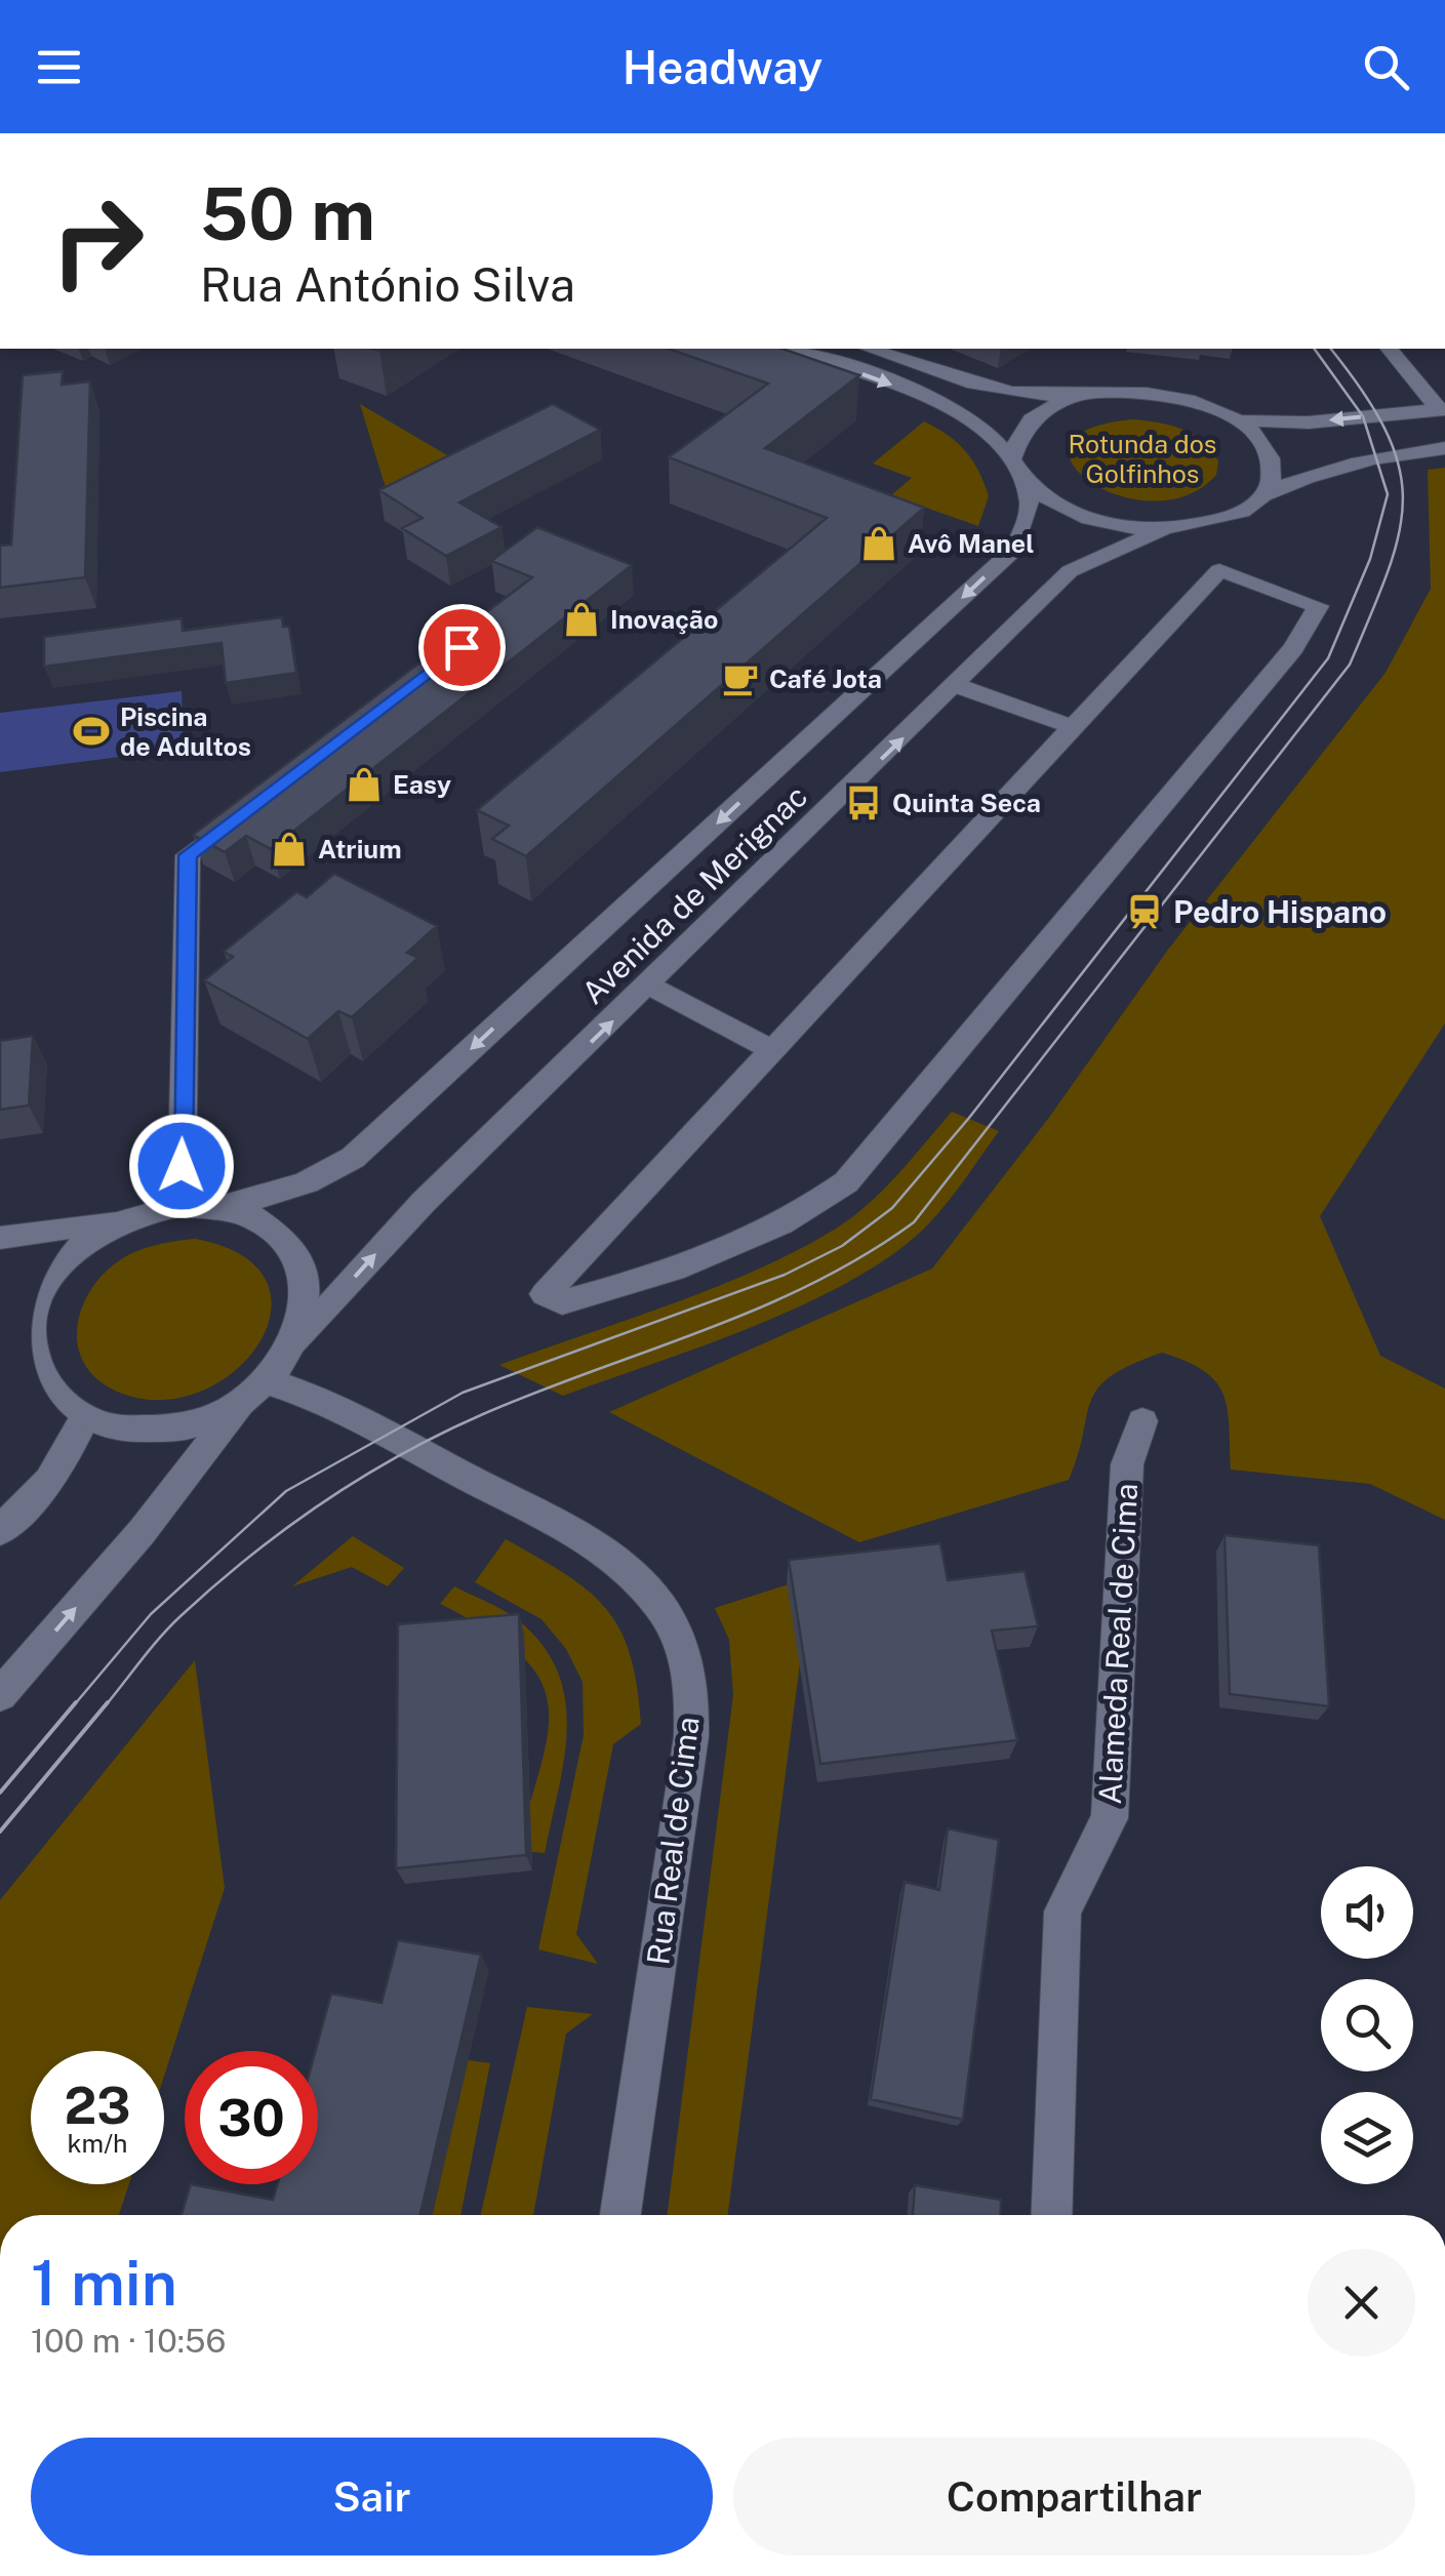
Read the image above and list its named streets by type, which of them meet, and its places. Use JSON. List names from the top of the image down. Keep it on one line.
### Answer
{"streets":{"main road":["Avenida de Merignac","Alameda Real de Cima","Rua Real de Cima"]},"crossings":[["Avenida de Merignac","Rua Real de Cima"]],"parks":["Rotunda dos Golfinhos"],"places":{"shop":["Avô Manel","Inovação","Easy","Atrium"],"cafe":["Café Jota"],"sports":["Piscina de Adultos"],"bus stop":["Quinta Seca"],"station":["Pedro Hispano"]},"page":{"header":"Headway","turn":["50 m","Rua António Silva"],"speed":"23 km/h","limit":"30","heading":["1 min","100 m · 10:56"],"buttons":["Sair","Compartilhar"]}}
